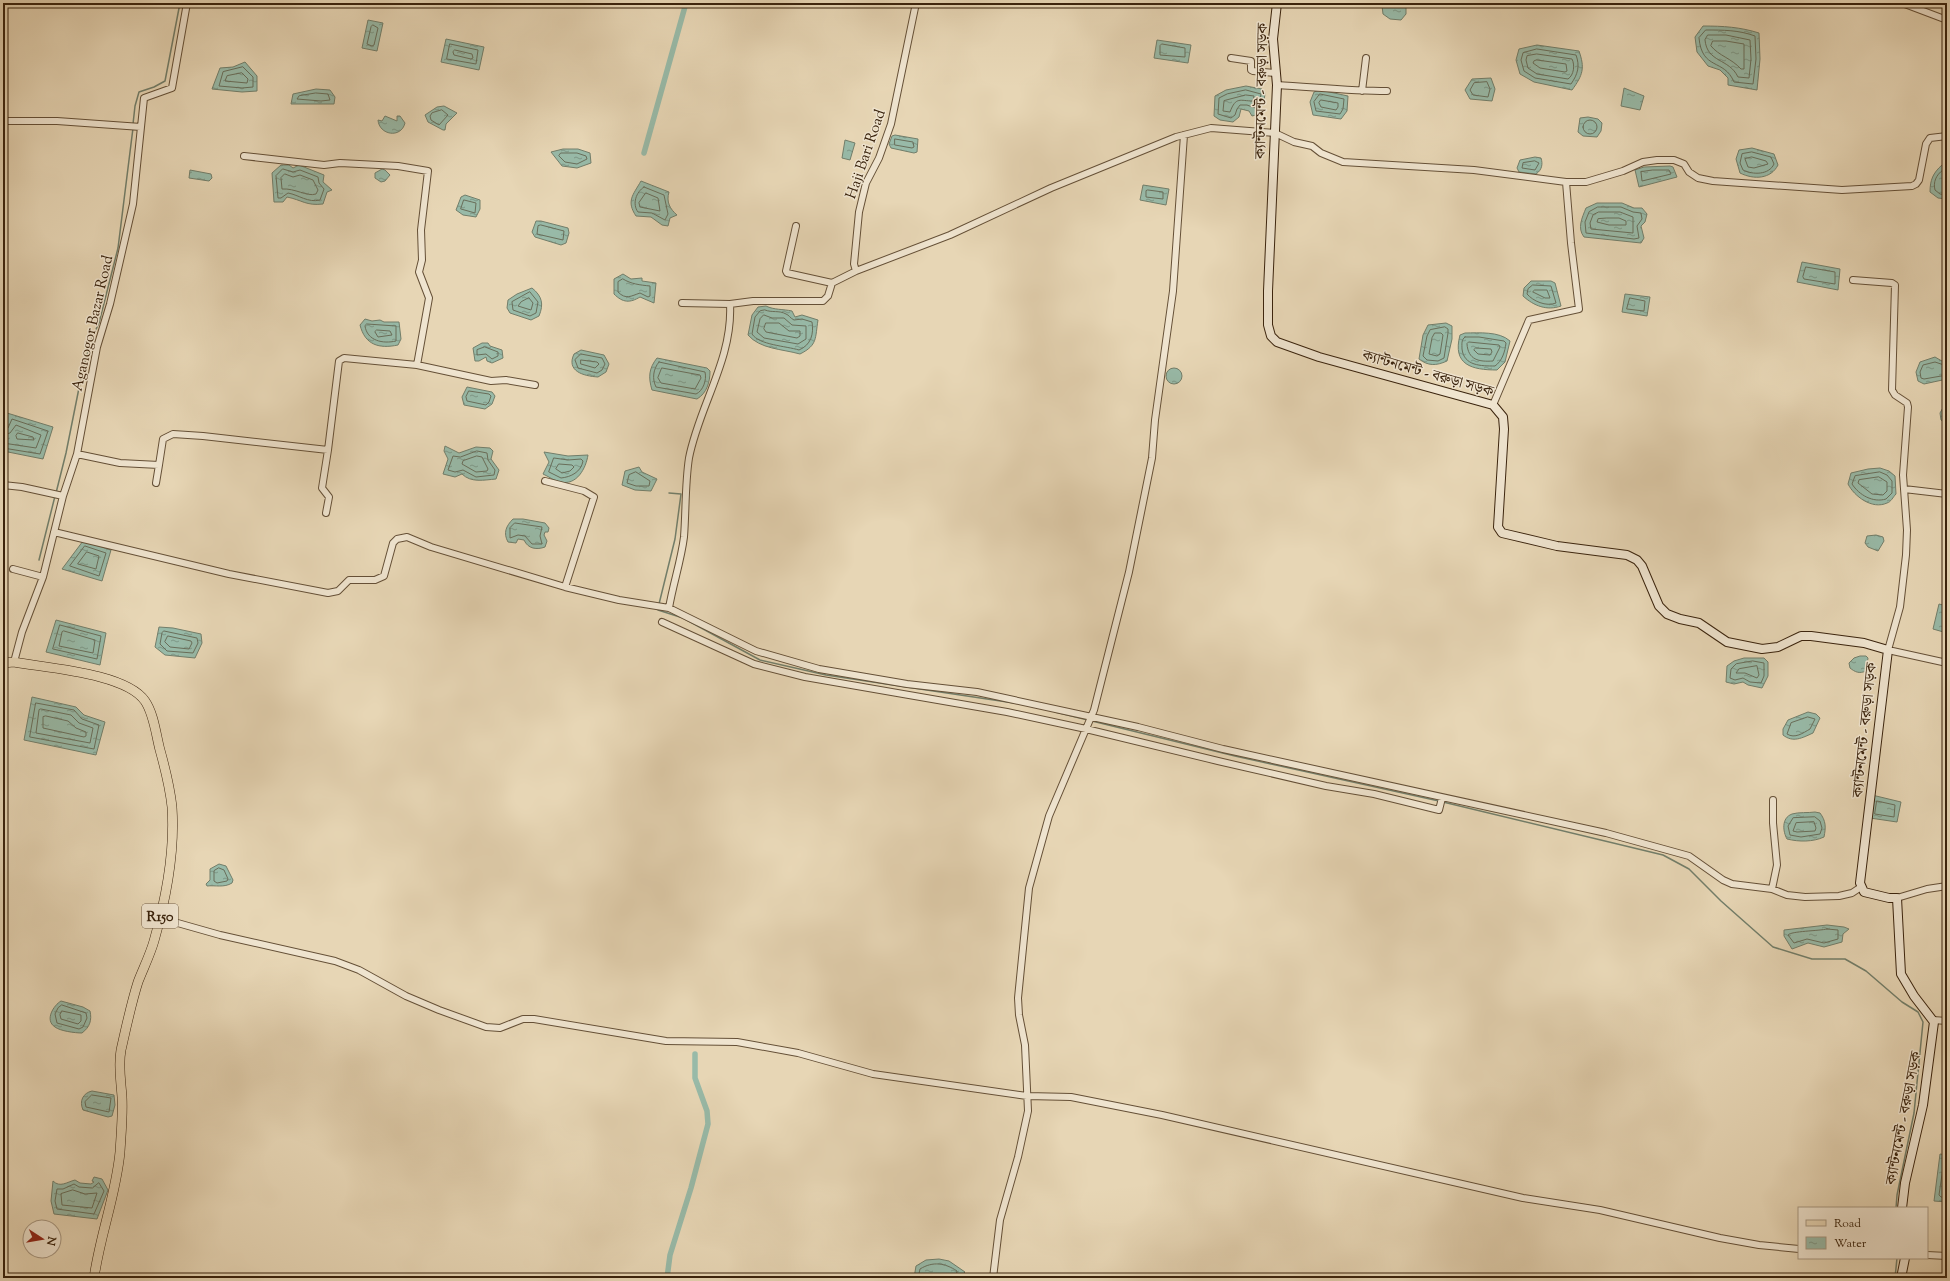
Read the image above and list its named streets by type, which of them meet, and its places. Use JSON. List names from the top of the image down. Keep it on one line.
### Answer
{"streets":{"main road":["ক্যান্টনমেন্ট - বরুড়া সড়ক","R150"],"street":["Haji Bari Road","Aganogor Bazar Road"]},"crossings":[["Aganogor Bazar Road","R150"]],"legend":["Road","Water"],"north":"right"}
